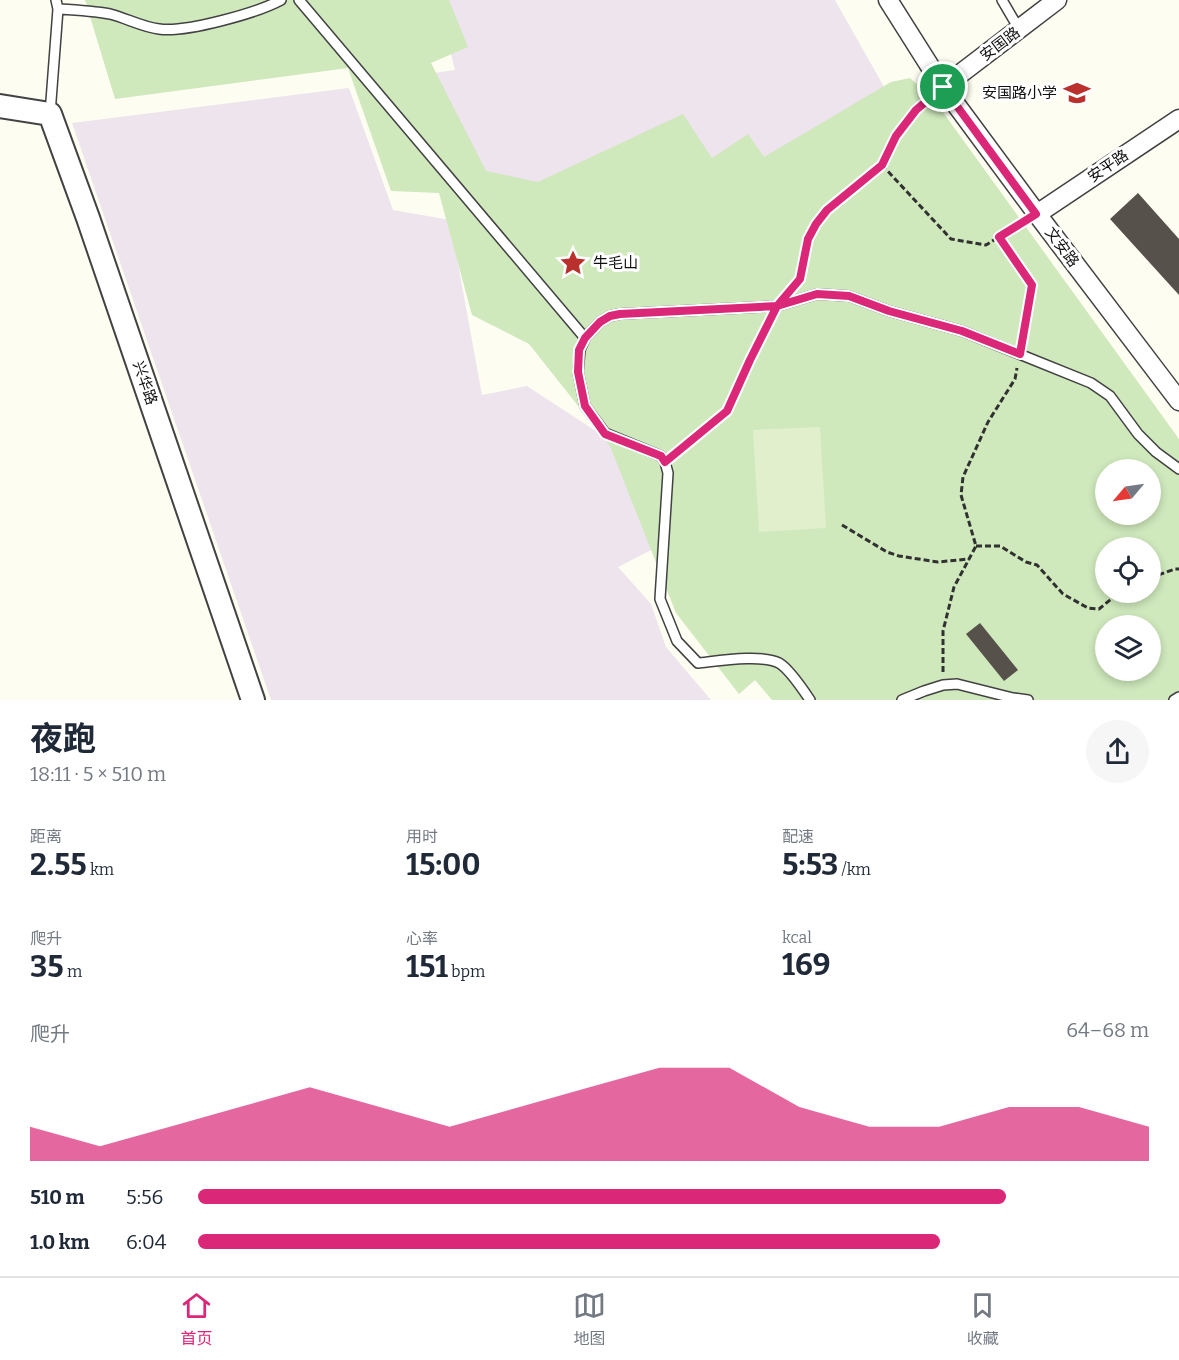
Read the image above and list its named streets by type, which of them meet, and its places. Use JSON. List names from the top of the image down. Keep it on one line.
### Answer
{"streets":{"street":["安国路","安平路","文安路","兴华路"]},"crossings":[["安国路","文安路"],["安平路","文安路"]],"places":{"school or university":["安国路小学"],"place":["牛毛山"]},"north":"bottom left","page":{"heading":["夜跑","18:11 · 5 × 510 m"],"stats":[["距离","2.55 km"],["用时","15:00"],["配速","5:53 /km"],["爬升","35 m"],["心率","151 bpm"],["kcal","169"]],"chart":["爬升","64–68 m"],"list":[{"name":"510 m","note":"5:56"},{"name":"1.0 km","note":"6:04"}],"tabs":["首页","地图","收藏"]}}
